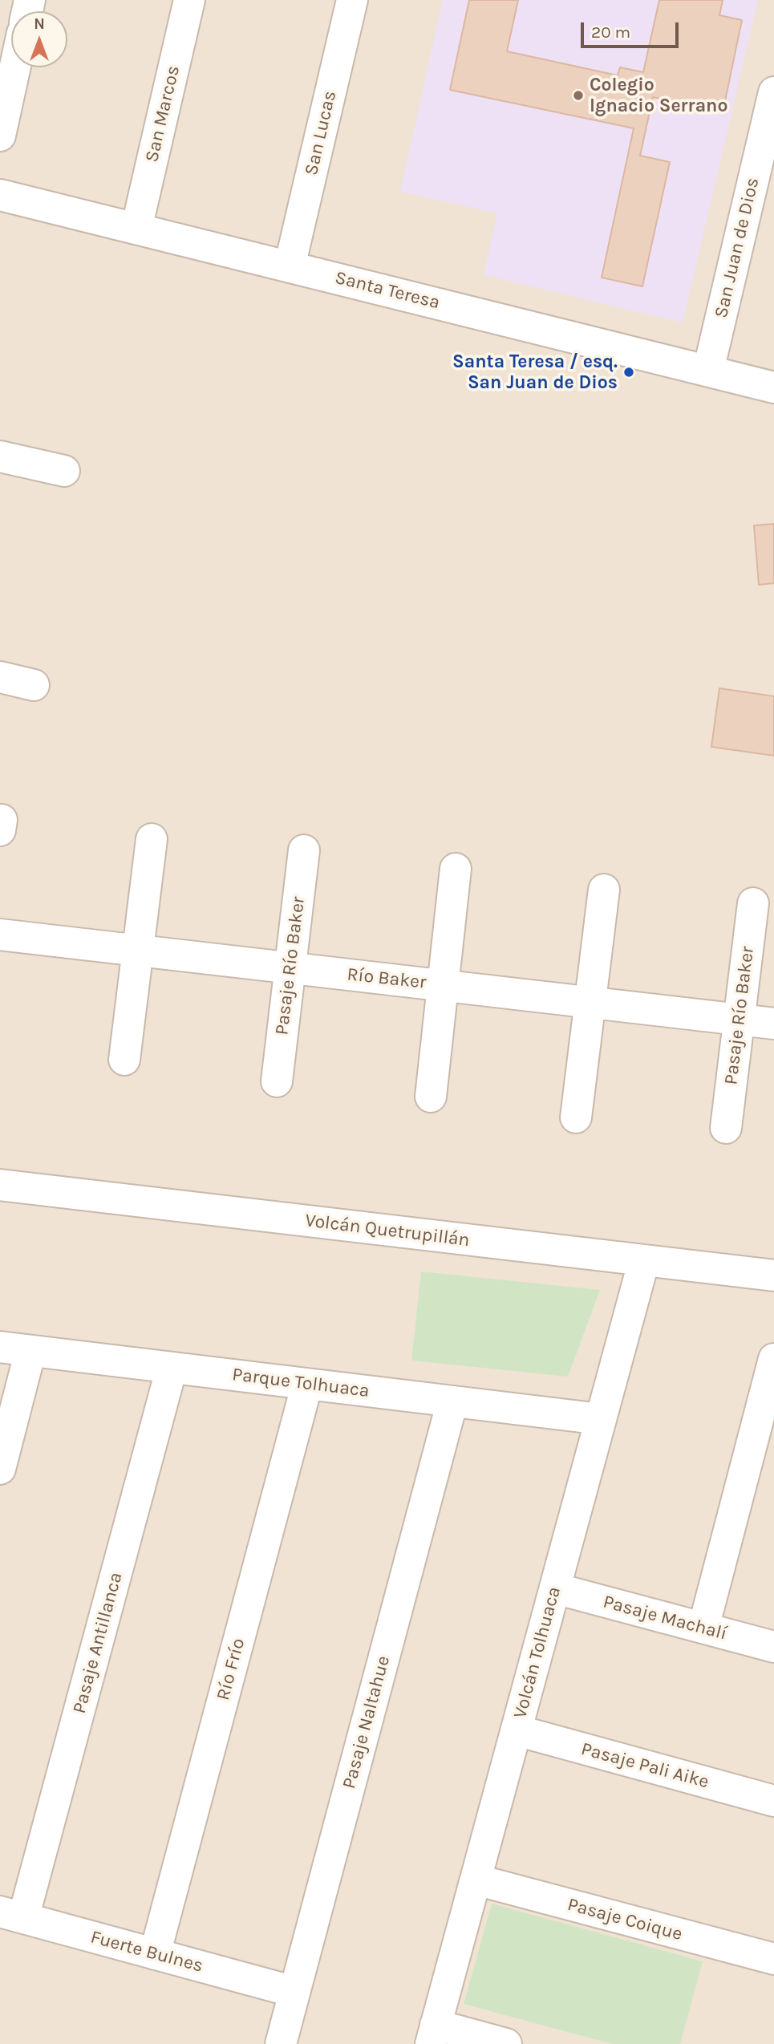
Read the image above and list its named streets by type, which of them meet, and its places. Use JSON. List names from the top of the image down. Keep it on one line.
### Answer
{"streets":{"street":["San Marcos","San Lucas","San Juan de Dios","Santa Teresa","Pasaje Río Baker","Río Baker","Volcán Quetrupillán","Parque Tolhuaca","Pasaje Machalí","Pasaje Antillanca","Volcán Tolhuaca","Río Frío","Pasaje Naltahue","Pasaje Pali Aike","Pasaje Coique","Fuerte Bulnes"]},"crossings":[["San Marcos","Santa Teresa"],["San Lucas","Santa Teresa"],["San Juan de Dios","Santa Teresa"],["Pasaje Río Baker","Río Baker"],["Volcán Quetrupillán","Volcán Tolhuaca"],["Parque Tolhuaca","Pasaje Antillanca"],["Parque Tolhuaca","Volcán Tolhuaca"],["Parque Tolhuaca","Río Frío"],["Parque Tolhuaca","Pasaje Naltahue"],["Pasaje Machalí","Volcán Tolhuaca"],["Pasaje Antillanca","Fuerte Bulnes"],["Volcán Tolhuaca","Pasaje Pali Aike"],["Volcán Tolhuaca","Pasaje Coique"],["Río Frío","Fuerte Bulnes"],["Pasaje Naltahue","Fuerte Bulnes"]],"places":["Colegio Ignacio Serrano","Santa Teresa / esq. San Juan de Dios"],"scale_bar":"20 m","north":"top"}
